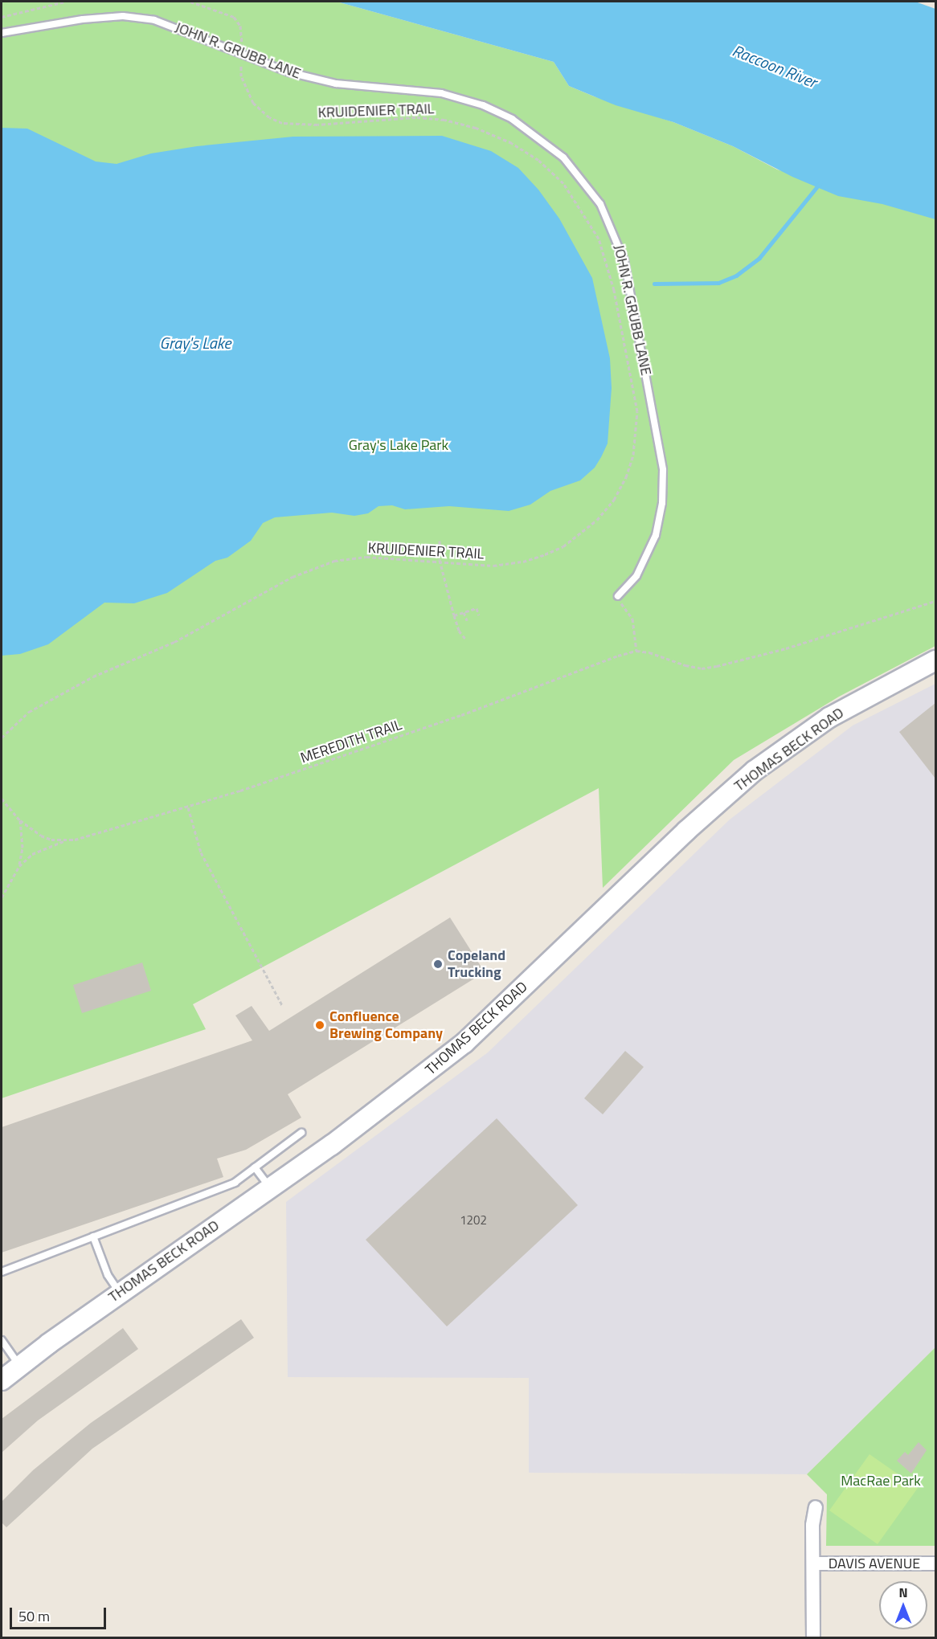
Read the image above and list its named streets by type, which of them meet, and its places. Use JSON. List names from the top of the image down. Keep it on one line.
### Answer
{"streets":{"main road":["THOMAS BECK ROAD"],"street":["DAVIS AVENUE"],"lane":["JOHN R. GRUBB LANE"],"path":["KRUIDENIER TRAIL","MEREDITH TRAIL"]},"crossings":[["JOHN R. GRUBB LANE","KRUIDENIER TRAIL"]],"water":["Raccoon River","Gray's Lake"],"parks":["Gray's Lake Park","MacRae Park"],"places":["Copeland Trucking","Confluence Brewing Company"],"house_numbers":["1202"],"scale_bar":"50 m","north":"top"}
